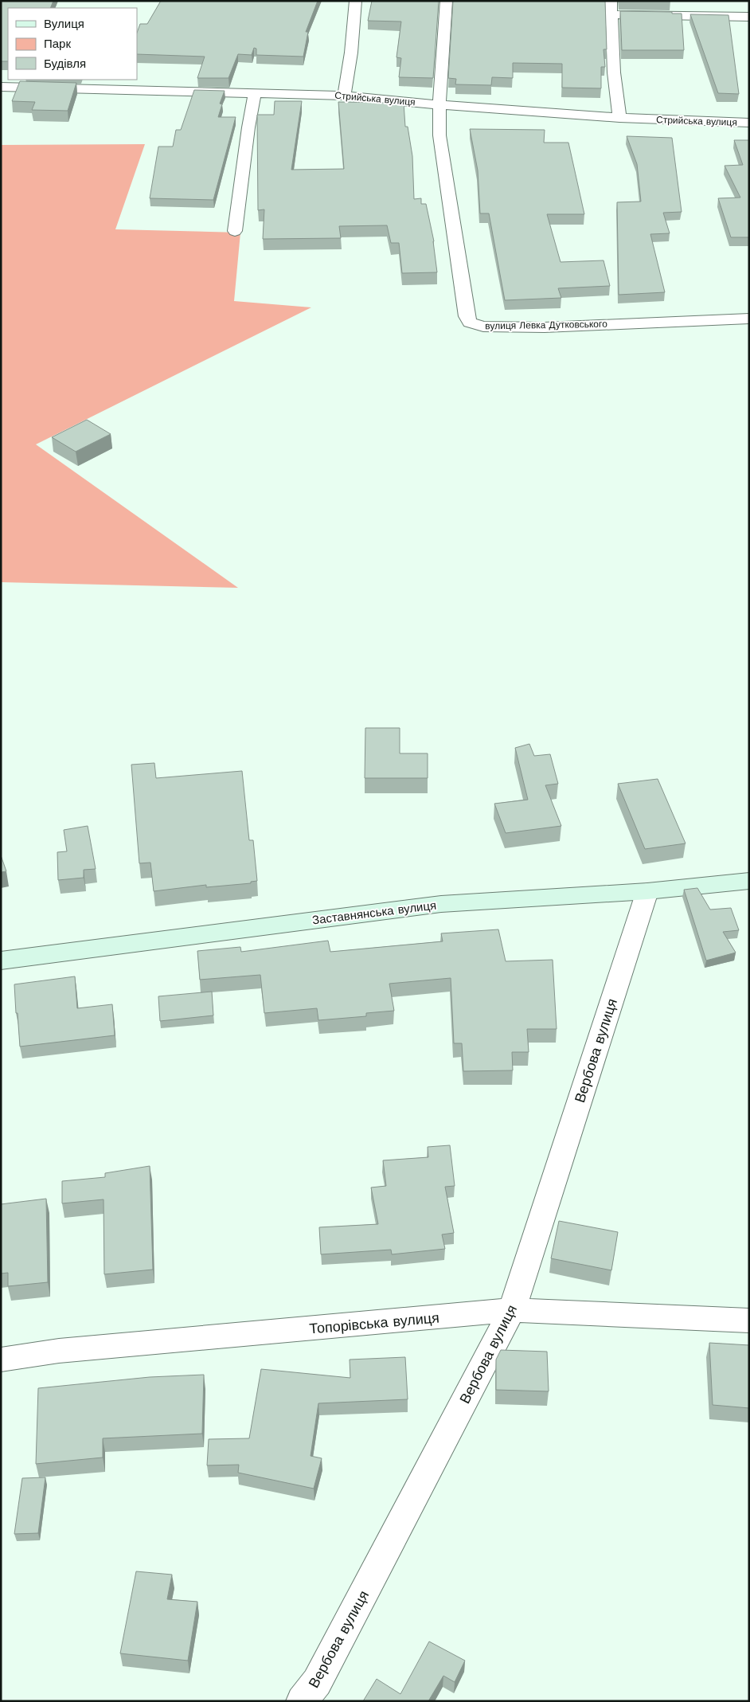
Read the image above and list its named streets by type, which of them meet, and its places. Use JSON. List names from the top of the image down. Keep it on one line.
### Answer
{"streets":{"street":["Стрийська вулиця","вулиця Левка Дутковського","Заставнянська вулиця","Вербова вулиця","Топорівська вулиця"]},"crossings":[["Стрийська вулиця","вулиця Левка Дутковського"],["Заставнянська вулиця","Вербова вулиця"],["Вербова вулиця","Топорівська вулиця"]],"legend":["Вулиця","Парк","Будівля"]}
